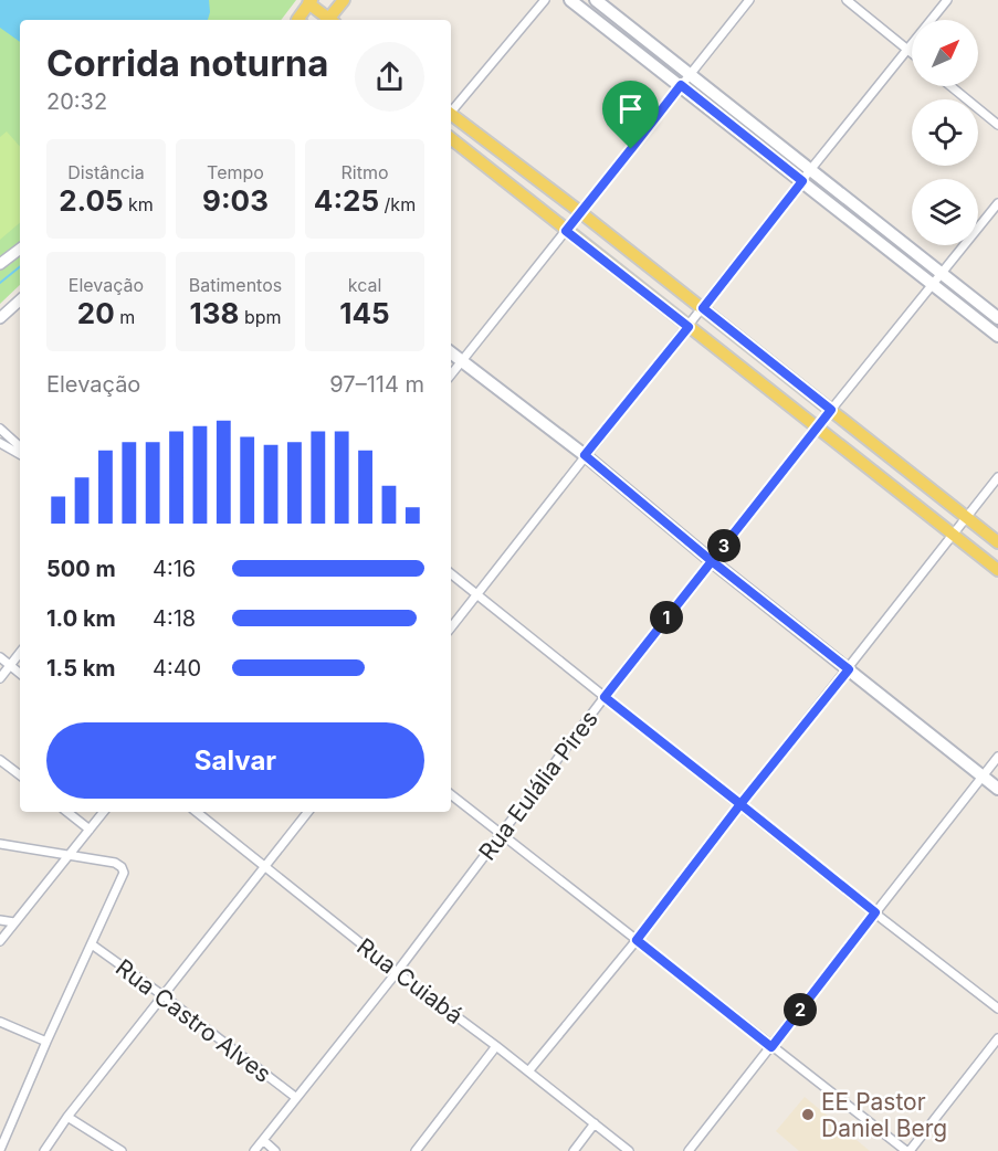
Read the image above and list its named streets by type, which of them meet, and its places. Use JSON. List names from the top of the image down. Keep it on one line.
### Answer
{"streets":{"street":["Rua Eulália Pires","Rua Cuiabá","Rua Castro Alves"]},"crossings":[["Rua Eulália Pires","Rua Cuiabá"],["Rua Eulália Pires","Rua Castro Alves"]],"places":["EE Pastor Daniel Berg"],"north":"top right","page":{"heading":["Corrida noturna","20:32"],"stats":[["Distância","2.05 km"],["Tempo","9:03"],["Ritmo","4:25 /km"],["Elevação","20 m"],["Batimentos","138 bpm"],["kcal","145"]],"chart":["Elevação","97–114 m"],"pins":["3","1","2"],"list":[{"name":"500 m","note":"4:16"},{"name":"1.0 km","note":"4:18"},{"name":"1.5 km","note":"4:40"}],"buttons":"Salvar"}}
